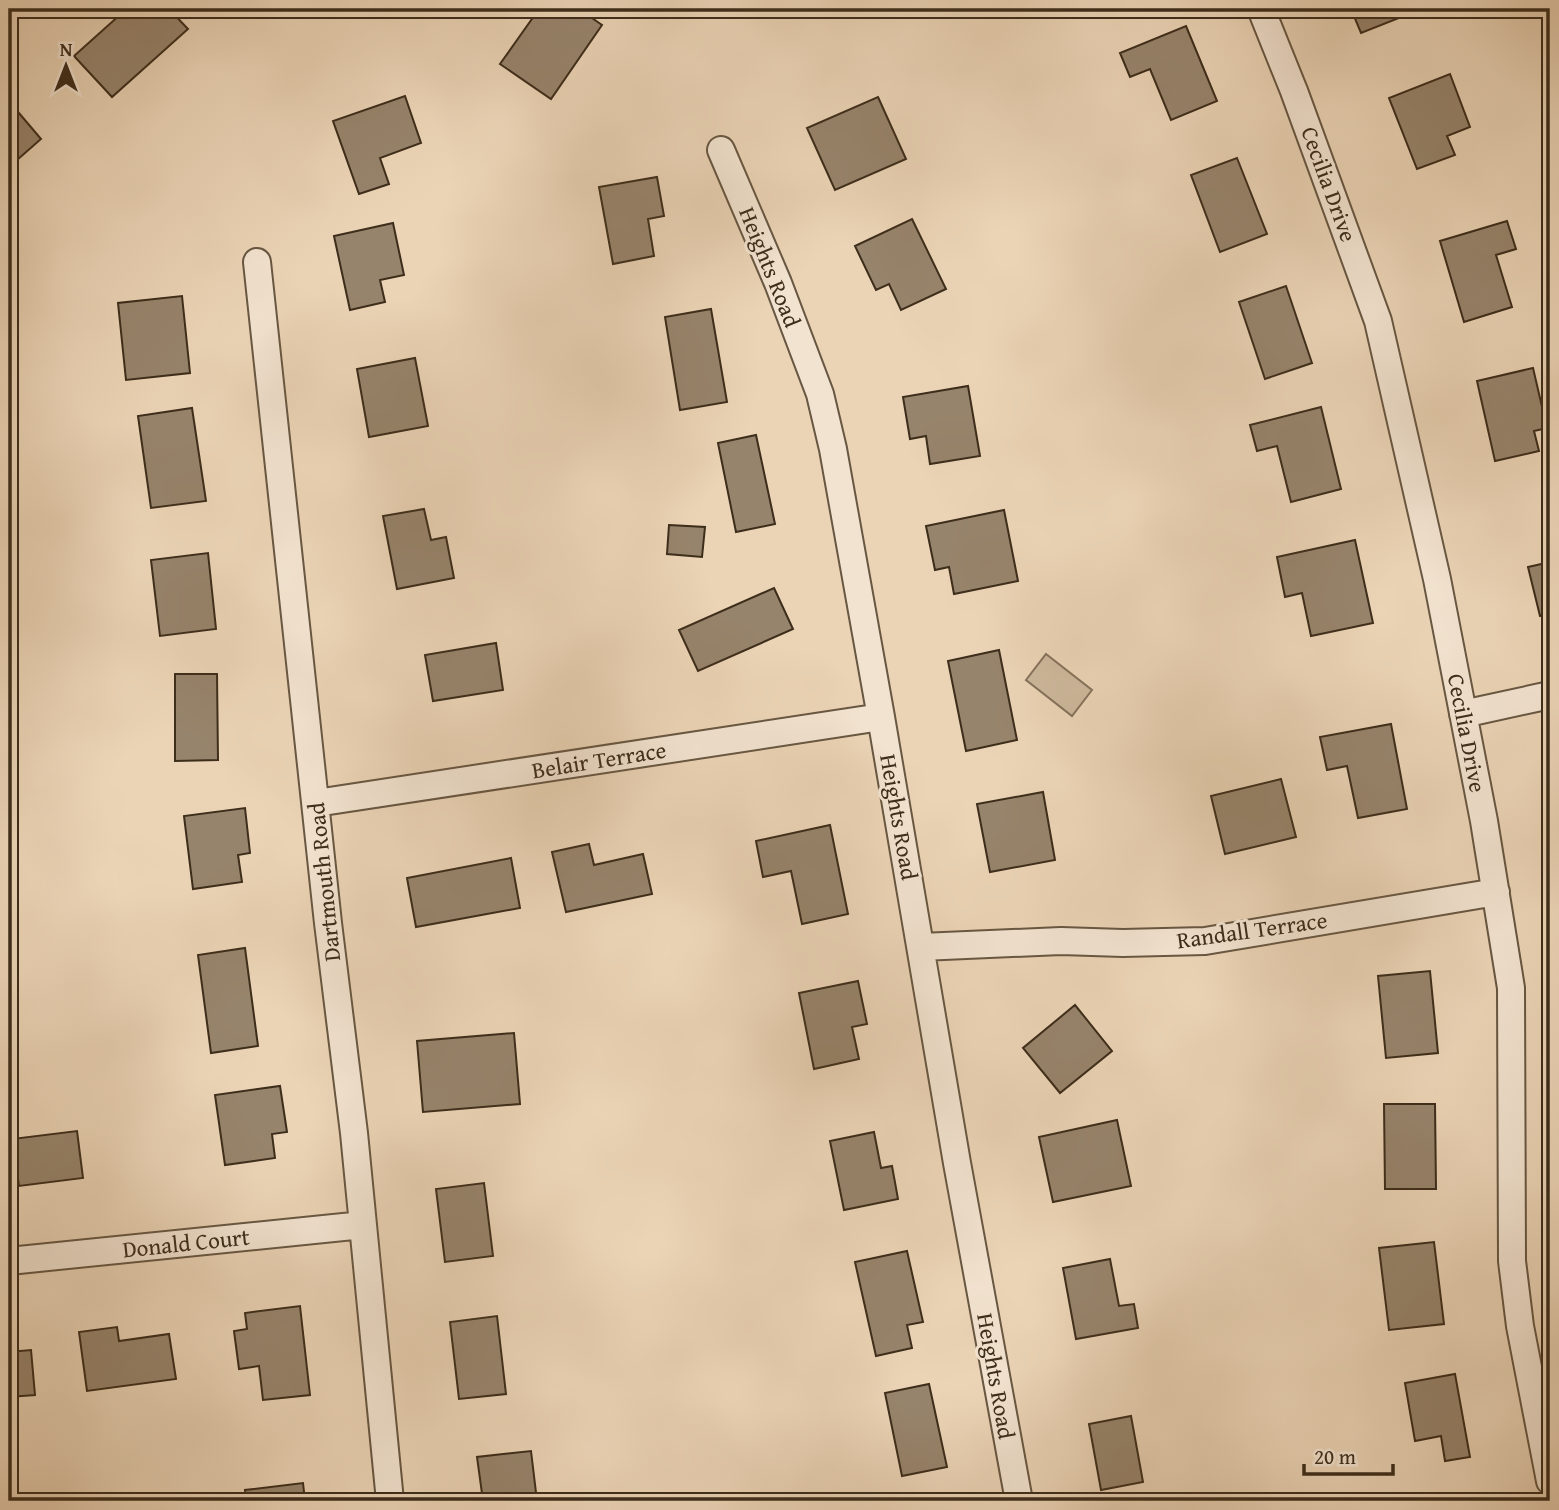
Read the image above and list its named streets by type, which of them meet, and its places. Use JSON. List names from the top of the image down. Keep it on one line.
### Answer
{"streets":{"street":["Cecilia Drive","Heights Road","Belair Terrace","Dartmouth Road","Randall Terrace","Donald Court"]},"crossings":[["Cecilia Drive","Randall Terrace"],["Heights Road","Belair Terrace"],["Heights Road","Randall Terrace"],["Belair Terrace","Dartmouth Road"],["Dartmouth Road","Donald Court"]],"scale_bar":"20 m","north":"top"}
